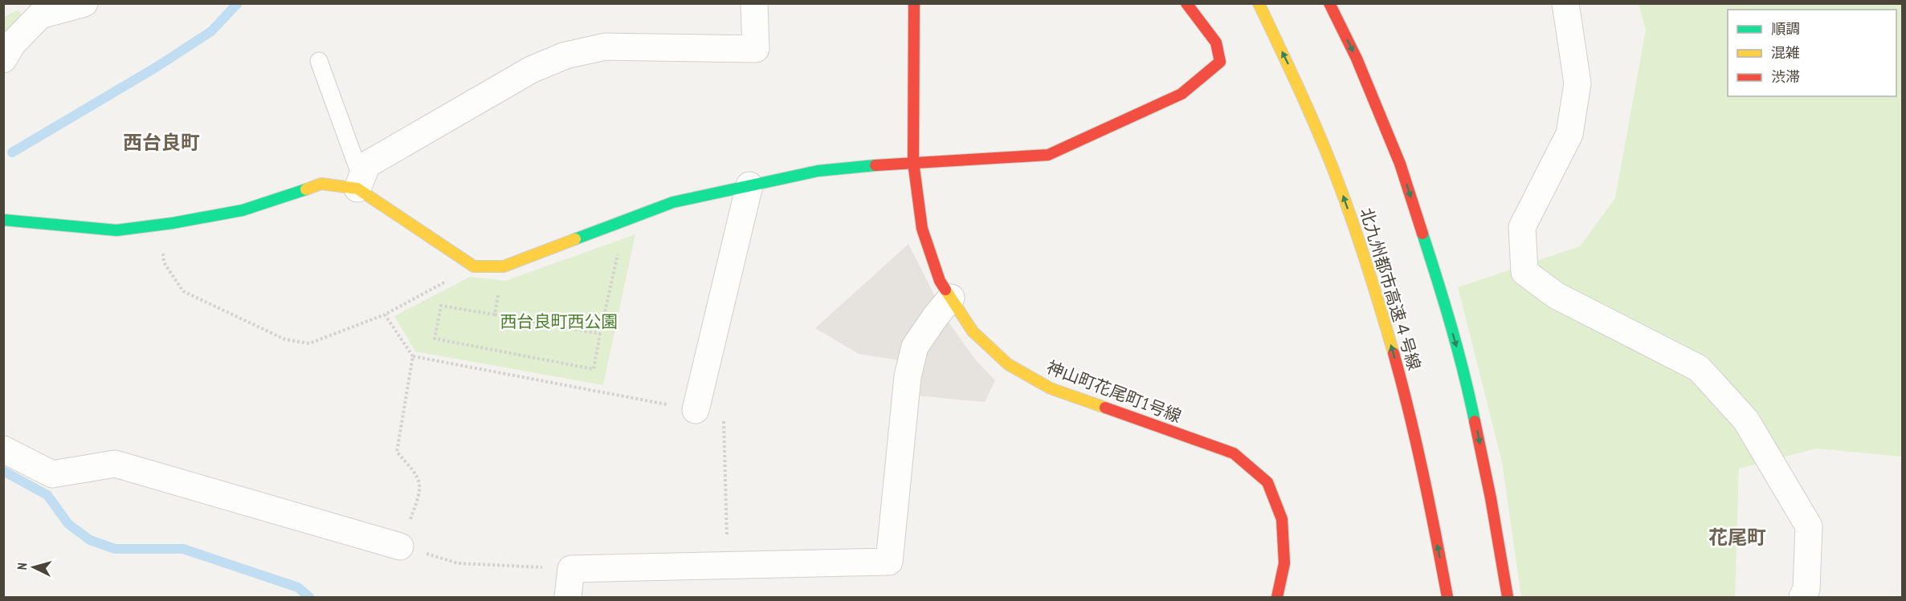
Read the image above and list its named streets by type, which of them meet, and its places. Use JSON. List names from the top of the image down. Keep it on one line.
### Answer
{"streets":{"main road":["北九州都市高速４号線","神山町花尾町1号線"]},"districts":["西台良町","花尾町"],"parks":["西台良町西公園"],"legend":["順調","混雑","渋滞"],"north":"left"}
